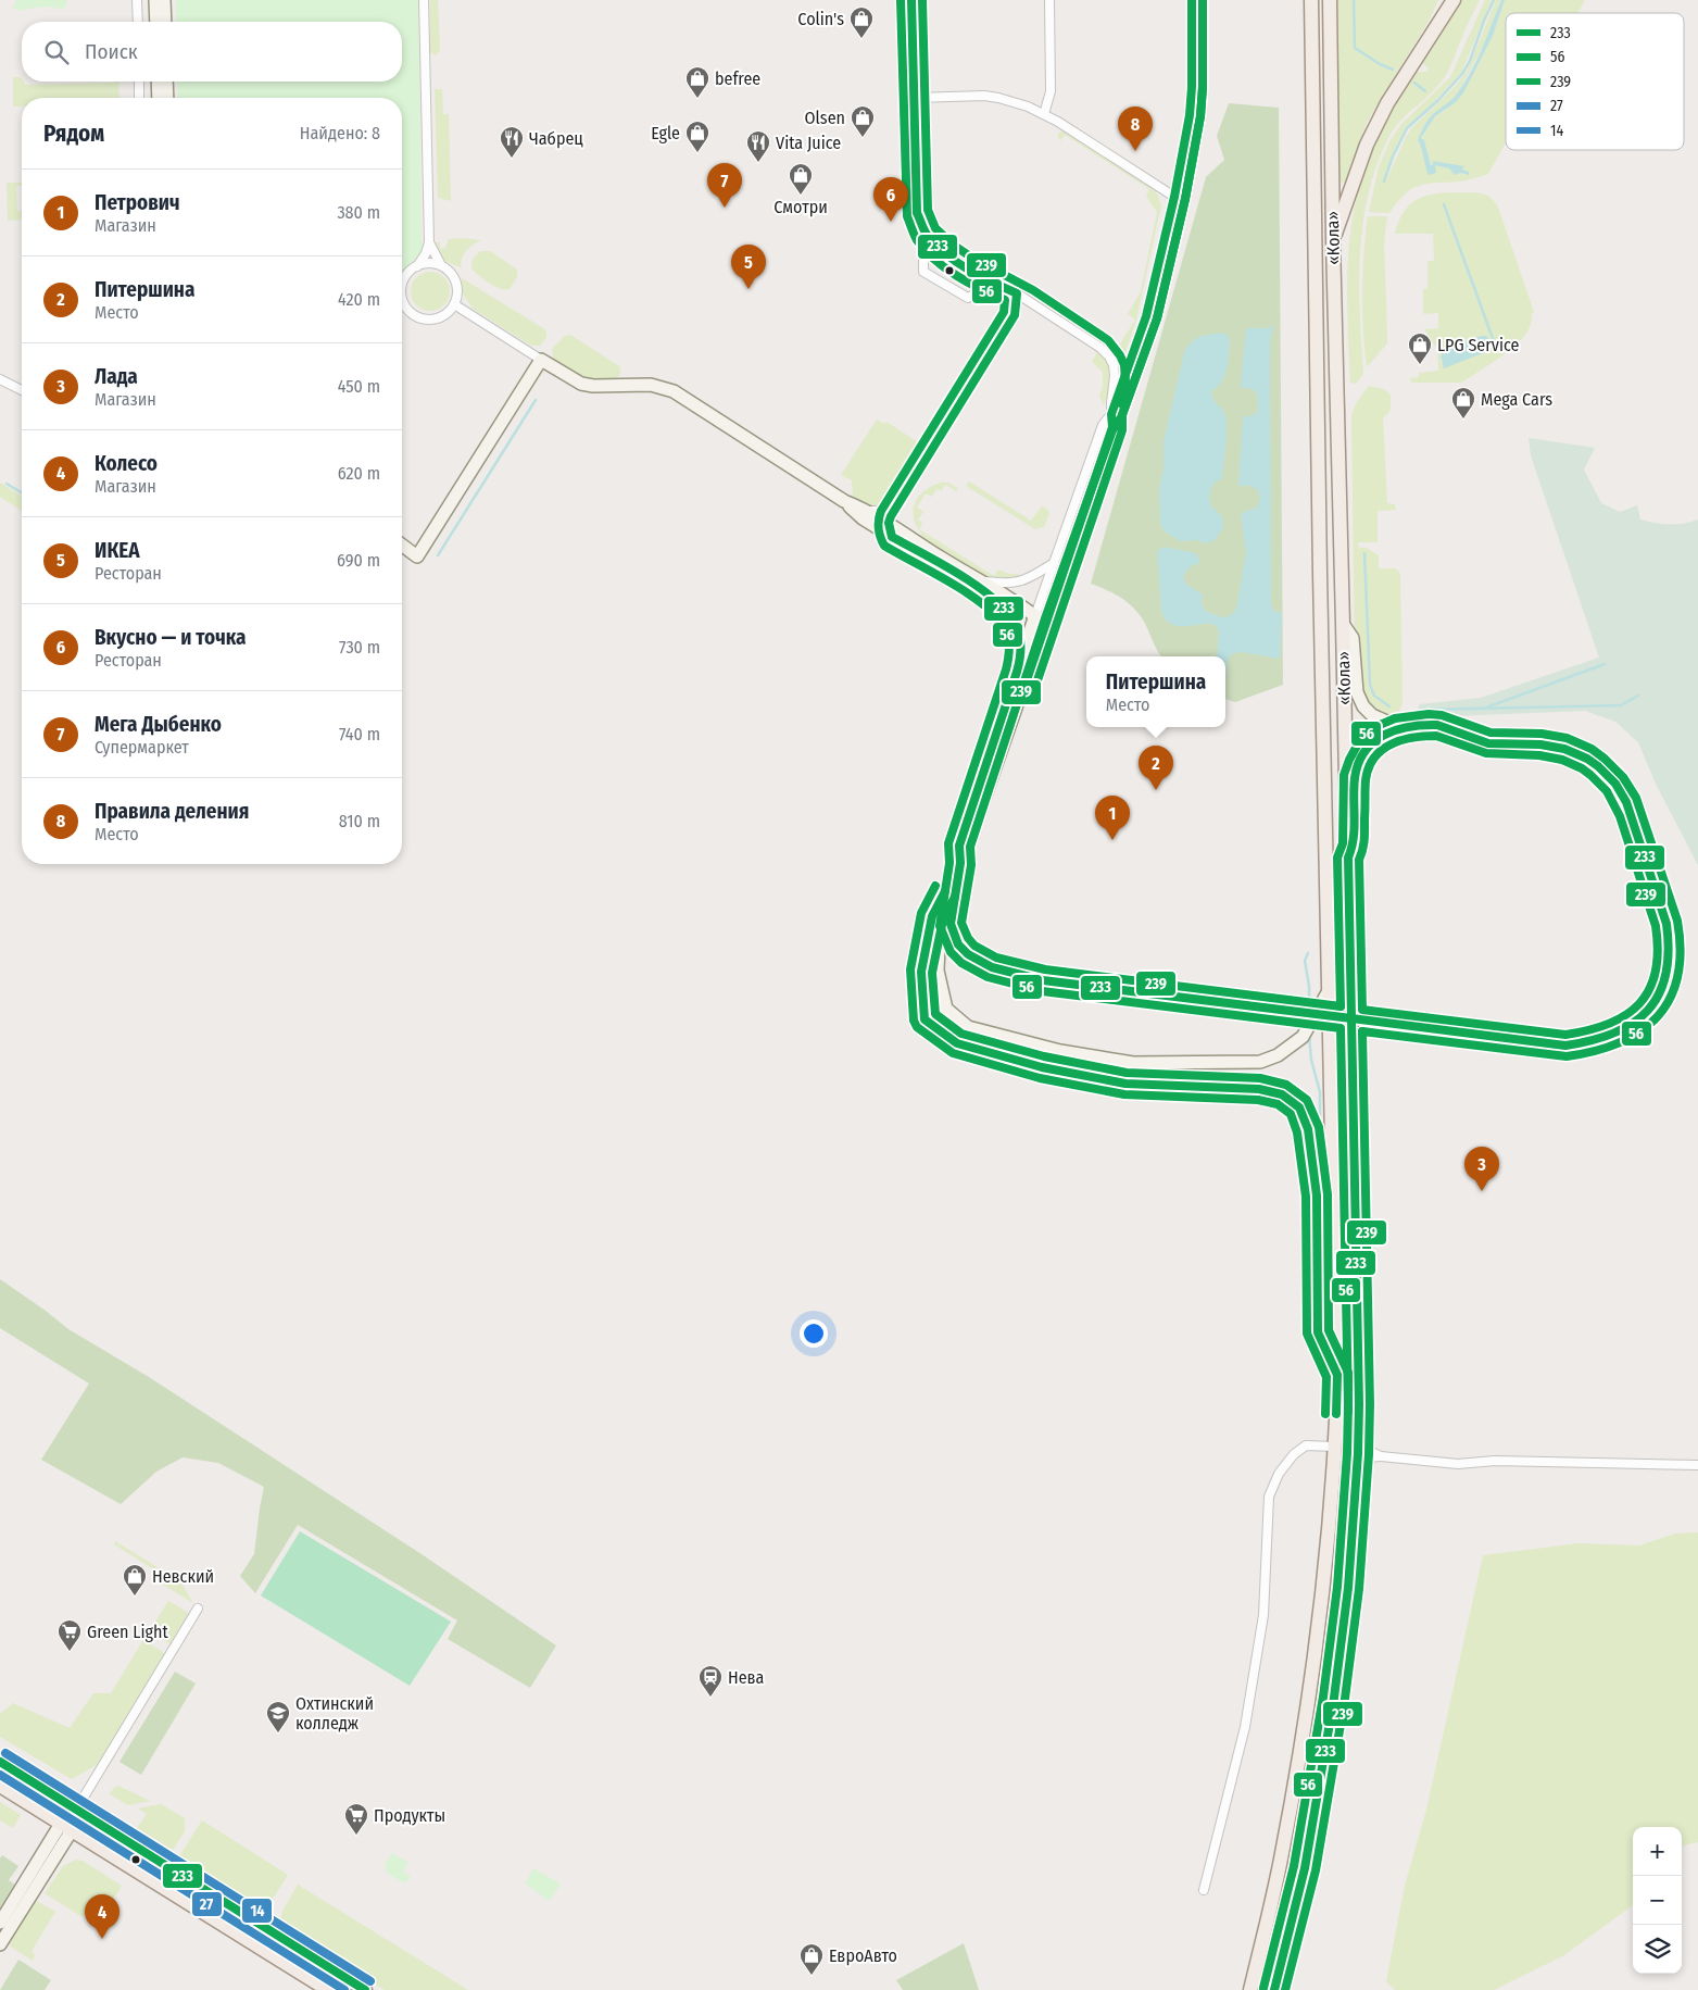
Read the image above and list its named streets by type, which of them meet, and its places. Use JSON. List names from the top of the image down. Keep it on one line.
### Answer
{"streets":{"main road":["«Кола»"]},"places":{"shop":["Colin's","befree","Olsen","Egle","Смотри","LPG Service","Mega Cars","Невский","ЕвроАвто"],"restaurant":["Чабрец","Vita Juice"],"supermarket":["Green Light","Продукты"],"station":["Нева"],"school or university":["Охтинский колледж"]},"lines":["transit line 233","transit line 56","transit line 239","transit line 14","transit line 27"],"legend":["233","56","239","27","14"],"page":{"search":"Поиск","heading":["Рядом","Найдено: 8"],"pins":["8","7","6","5","2","1","3","4"],"list":[{"mark":"1","name":"Петрович","note":"Магазин","value":"380 m"},{"mark":"2","name":"Питершина","note":"Место","value":"420 m"},{"mark":"3","name":"Лада","note":"Магазин","value":"450 m"},{"mark":"4","name":"Колесо","note":"Магазин","value":"620 m"},{"mark":"5","name":"ИКЕА","note":"Ресторан","value":"690 m"},{"mark":"6","name":"Вкусно — и точка","note":"Ресторан","value":"730 m"},{"mark":"7","name":"Мега Дыбенко","note":"Супермаркет","value":"740 m"},{"mark":"8","name":"Правила деления","note":"Место","value":"810 m"}],"popup":["Питершина","Место"],"map_buttons":["+","−"]}}
